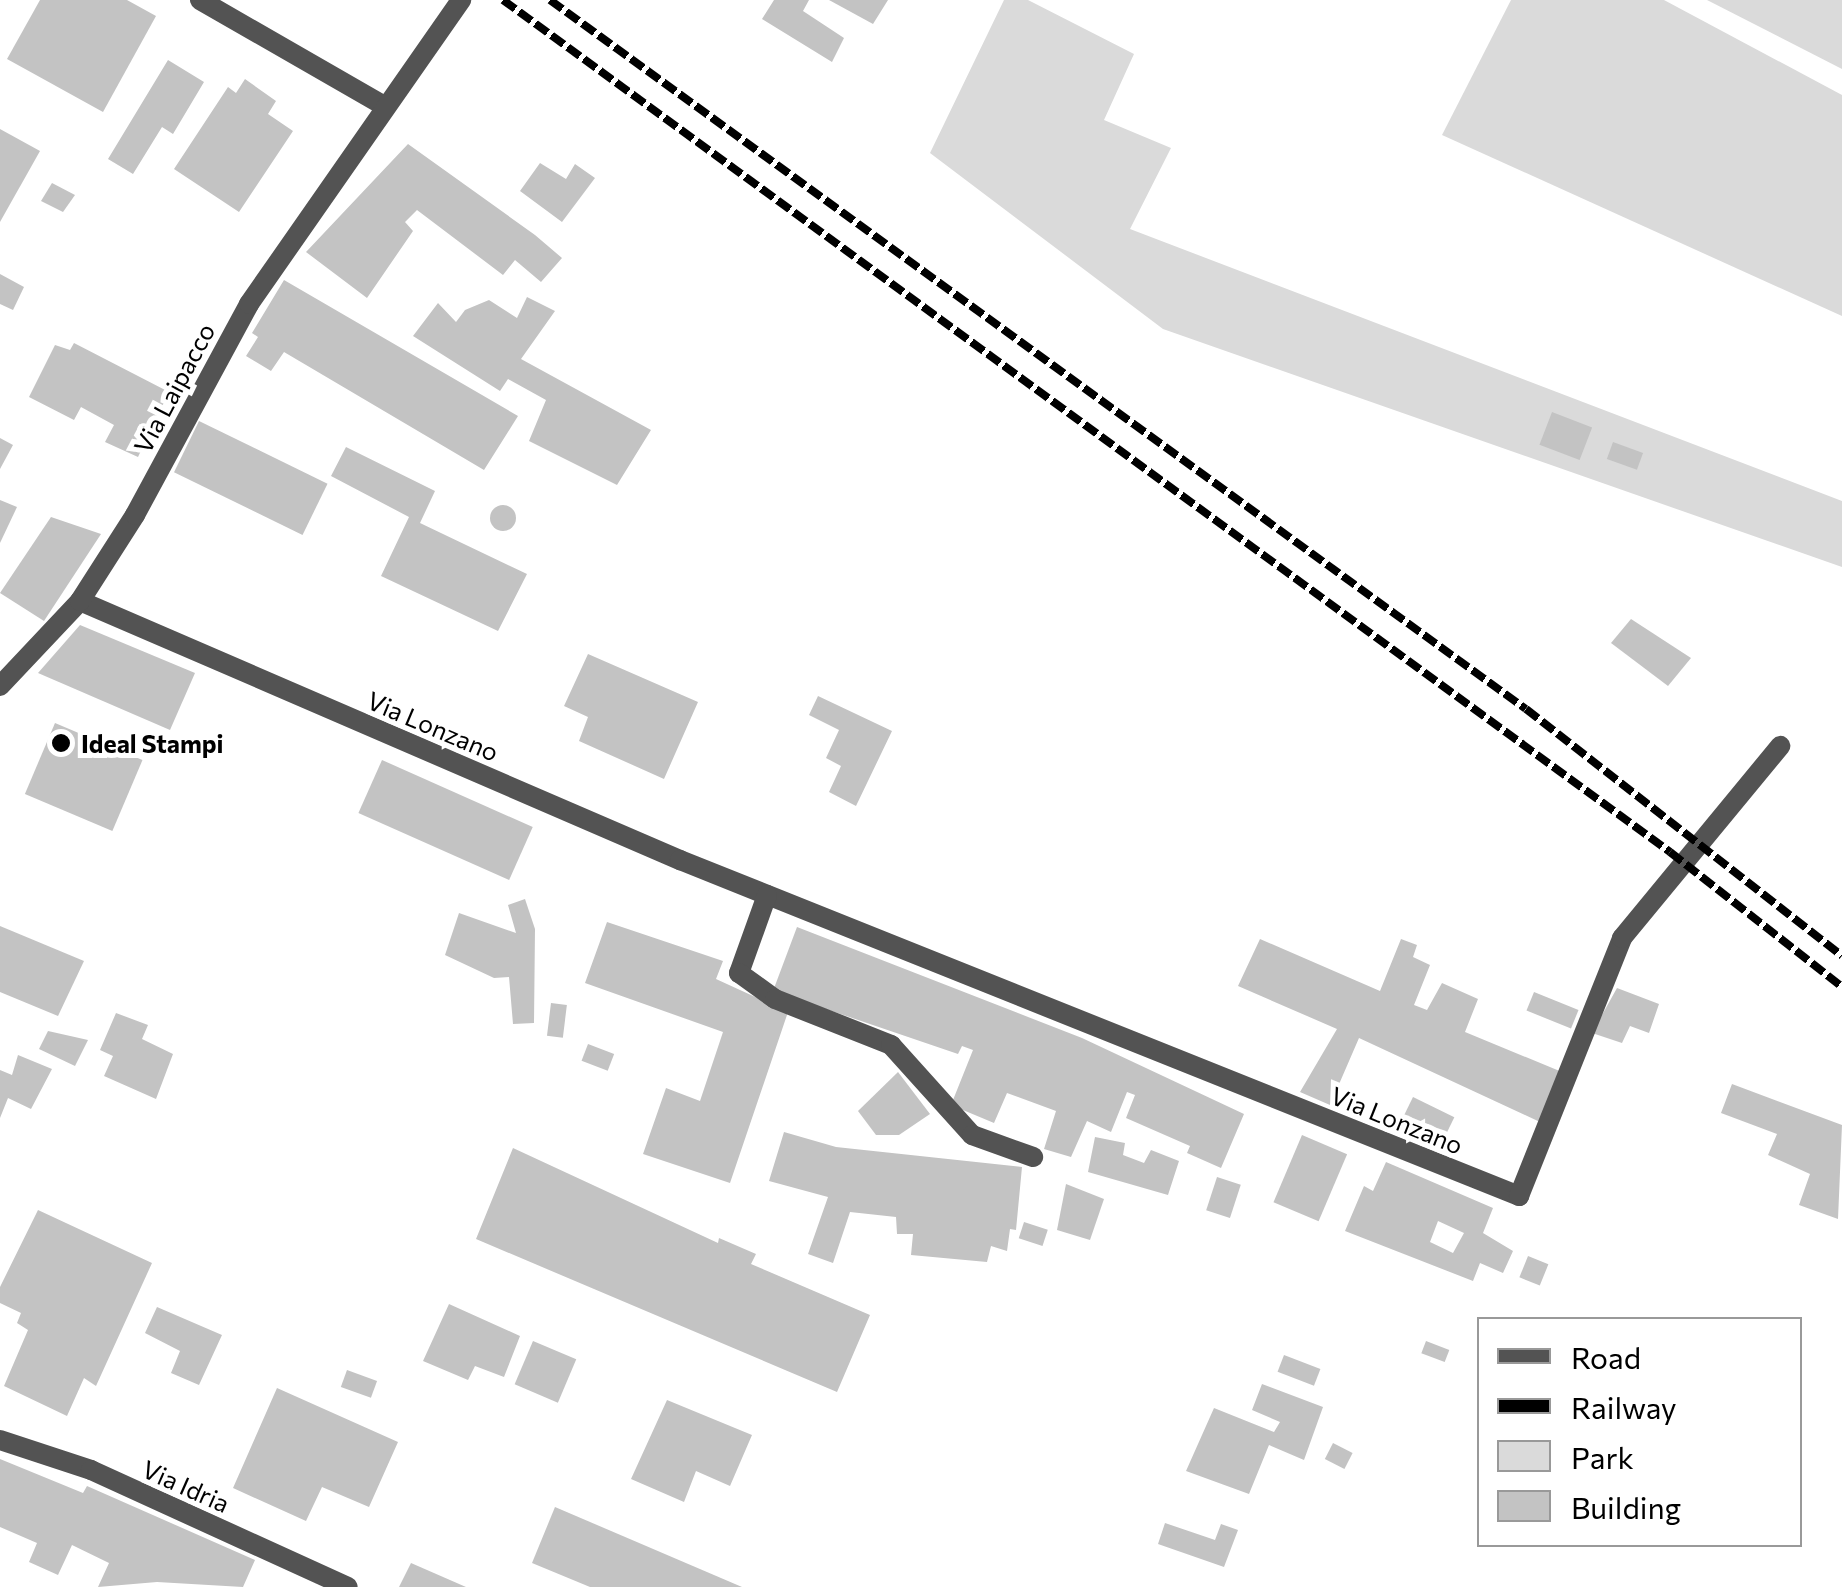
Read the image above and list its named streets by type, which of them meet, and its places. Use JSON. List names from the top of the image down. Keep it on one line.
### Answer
{"streets":{"street":["Via Laipacco","Via Lonzano","Via Idria"]},"crossings":[["Via Laipacco","Via Lonzano"]],"places":["Ideal Stampi"],"legend":["Road","Railway","Park","Building"]}
